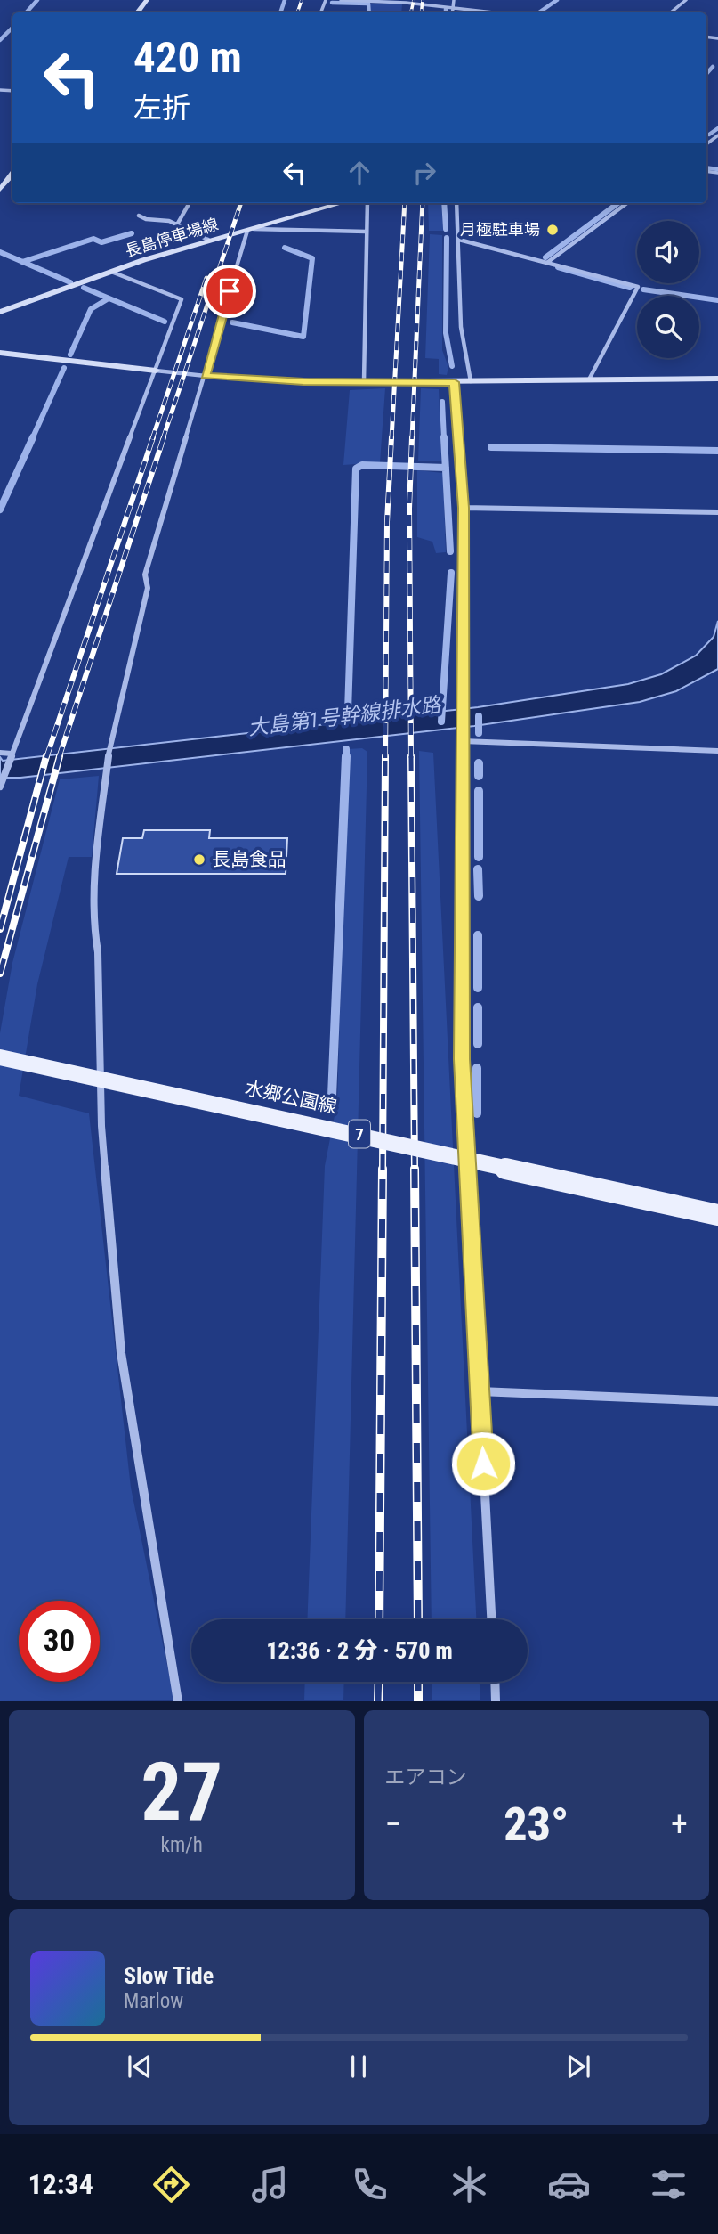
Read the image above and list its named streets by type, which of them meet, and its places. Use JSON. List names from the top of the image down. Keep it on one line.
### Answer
{"streets":{"main road":["水郷公園線","7"],"street":["長島停車場線"]},"water":["大島第1号幹線排水路"],"places":["月極駐車場","長島食品"],"page":{"turn":["420 m","左折"],"limit":"30","trip":"12:36 · 2 分 · 570 m","tile":[["27","km/h"],"エアコン"],"heat":["−","23°","+"],"song":["Slow Tide","Marlow"],"tabs":"12:34"}}
